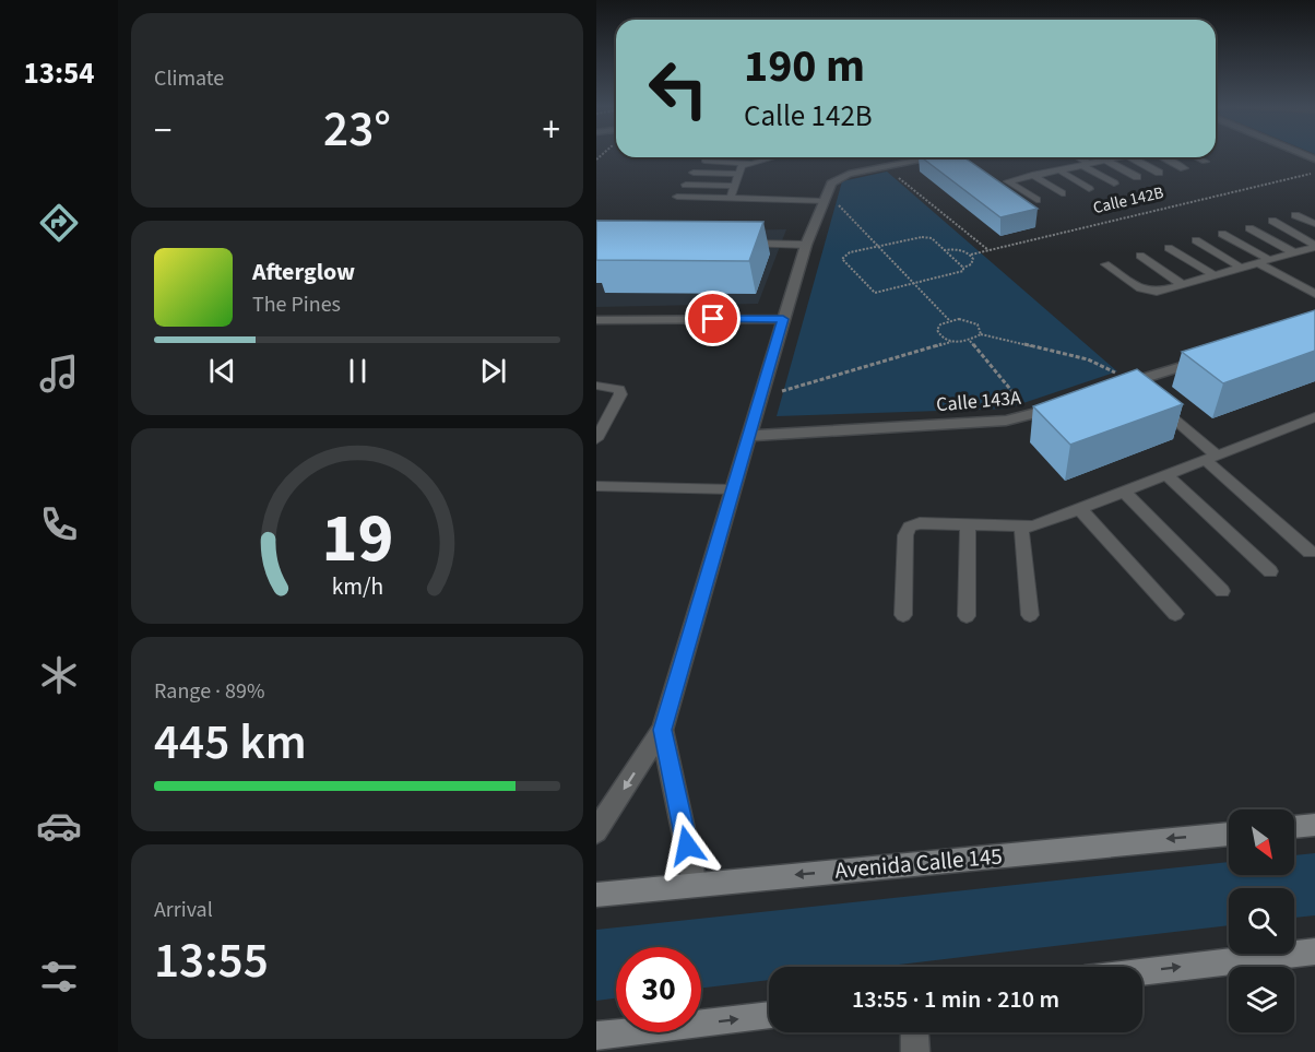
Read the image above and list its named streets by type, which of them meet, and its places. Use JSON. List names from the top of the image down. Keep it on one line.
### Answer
{"streets":{"main road":["Avenida Calle 145"],"street":["Calle 143A"],"path":["Calle 142B"]},"one_way":["Avenida Calle 145"],"north":"bottom right","page":{"tabs":"13:54","tile":["Climate",["Range · 89%","445 km"],["Arrival","13:55"]],"turn":["190 m","Calle 142B"],"heat":["−","23°","+"],"song":["Afterglow","The Pines"],"limit":"30","trip":"13:55 · 1 min · 210 m","gauge":["19","km/h"]}}
